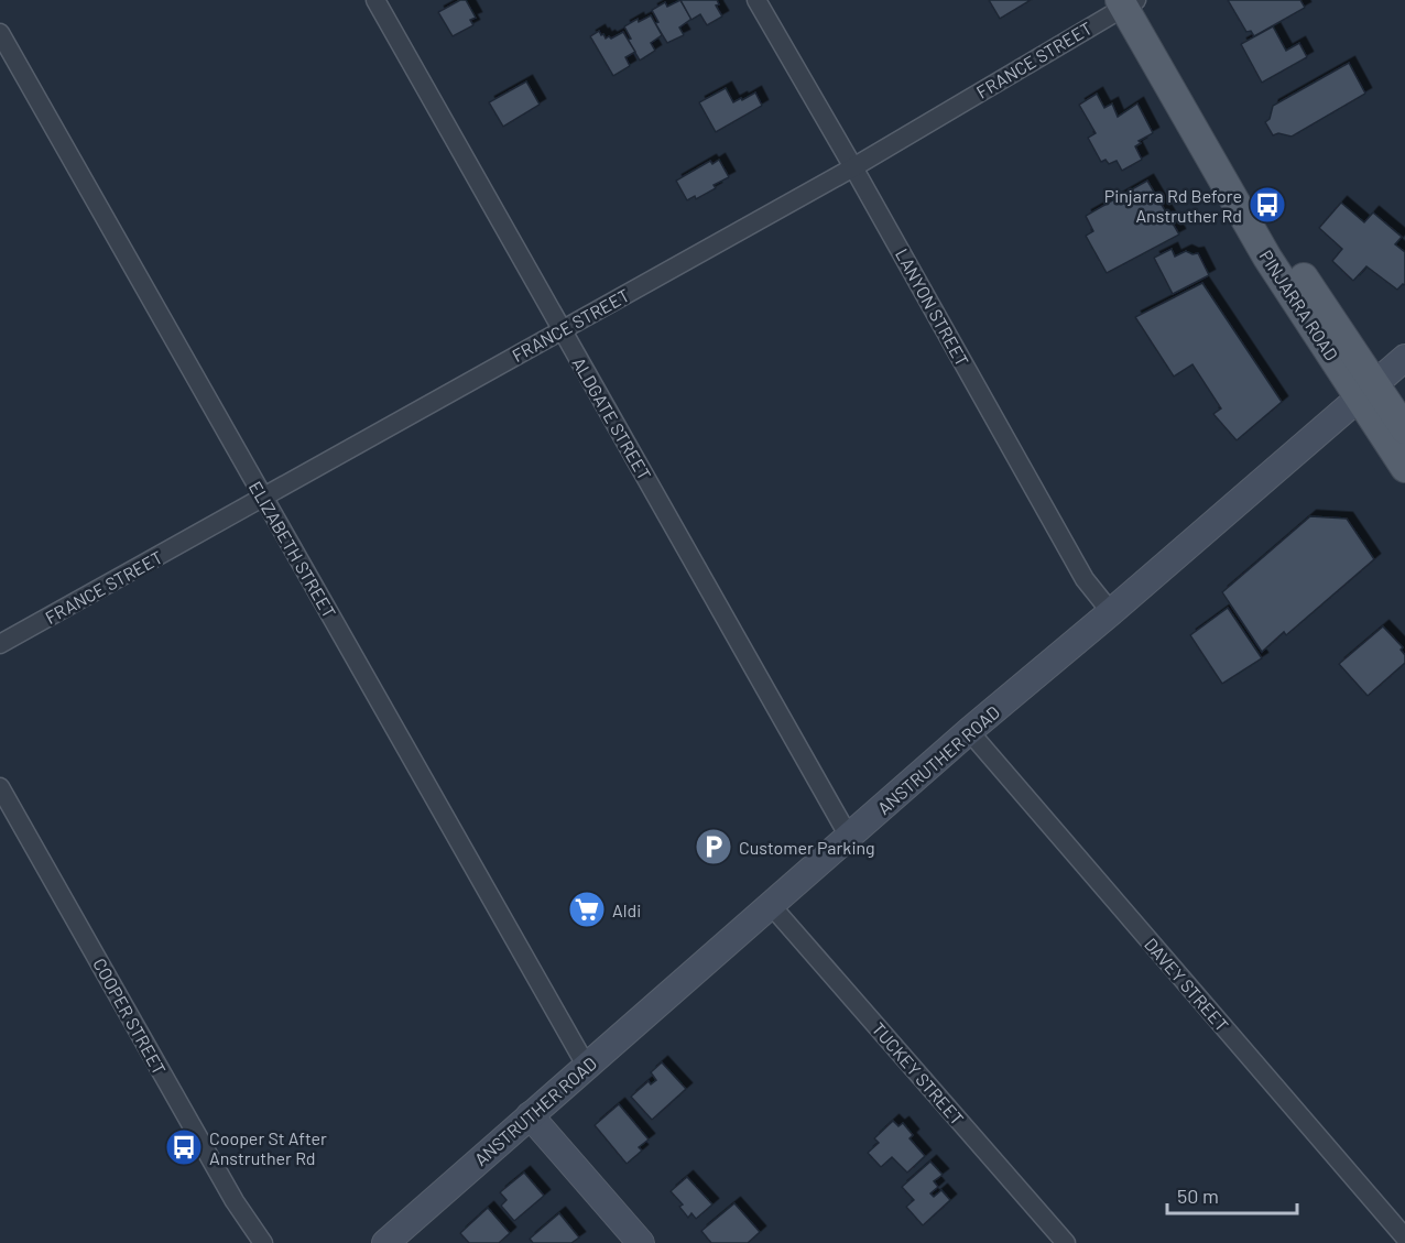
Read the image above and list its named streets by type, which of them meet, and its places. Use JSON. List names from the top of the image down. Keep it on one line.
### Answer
{"streets":{"main road":["PINJARRA ROAD","ANSTRUTHER ROAD"],"street":["FRANCE STREET","LANYON STREET","ALDGATE STREET","ELIZABETH STREET","DAVEY STREET","COOPER STREET","TUCKEY STREET"]},"crossings":[["FRANCE STREET","PINJARRA ROAD"],["FRANCE STREET","LANYON STREET"],["FRANCE STREET","ALDGATE STREET"],["FRANCE STREET","ELIZABETH STREET"],["PINJARRA ROAD","ANSTRUTHER ROAD"],["LANYON STREET","ANSTRUTHER ROAD"],["ALDGATE STREET","ANSTRUTHER ROAD"],["ELIZABETH STREET","ANSTRUTHER ROAD"],["ANSTRUTHER ROAD","DAVEY STREET"],["ANSTRUTHER ROAD","TUCKEY STREET"]],"places":{"bus stop":["Pinjarra Rd Before Anstruther Rd","Cooper St After Anstruther Rd"],"parking":["Customer Parking"],"supermarket":["Aldi"]},"scale_bar":"50 m"}
